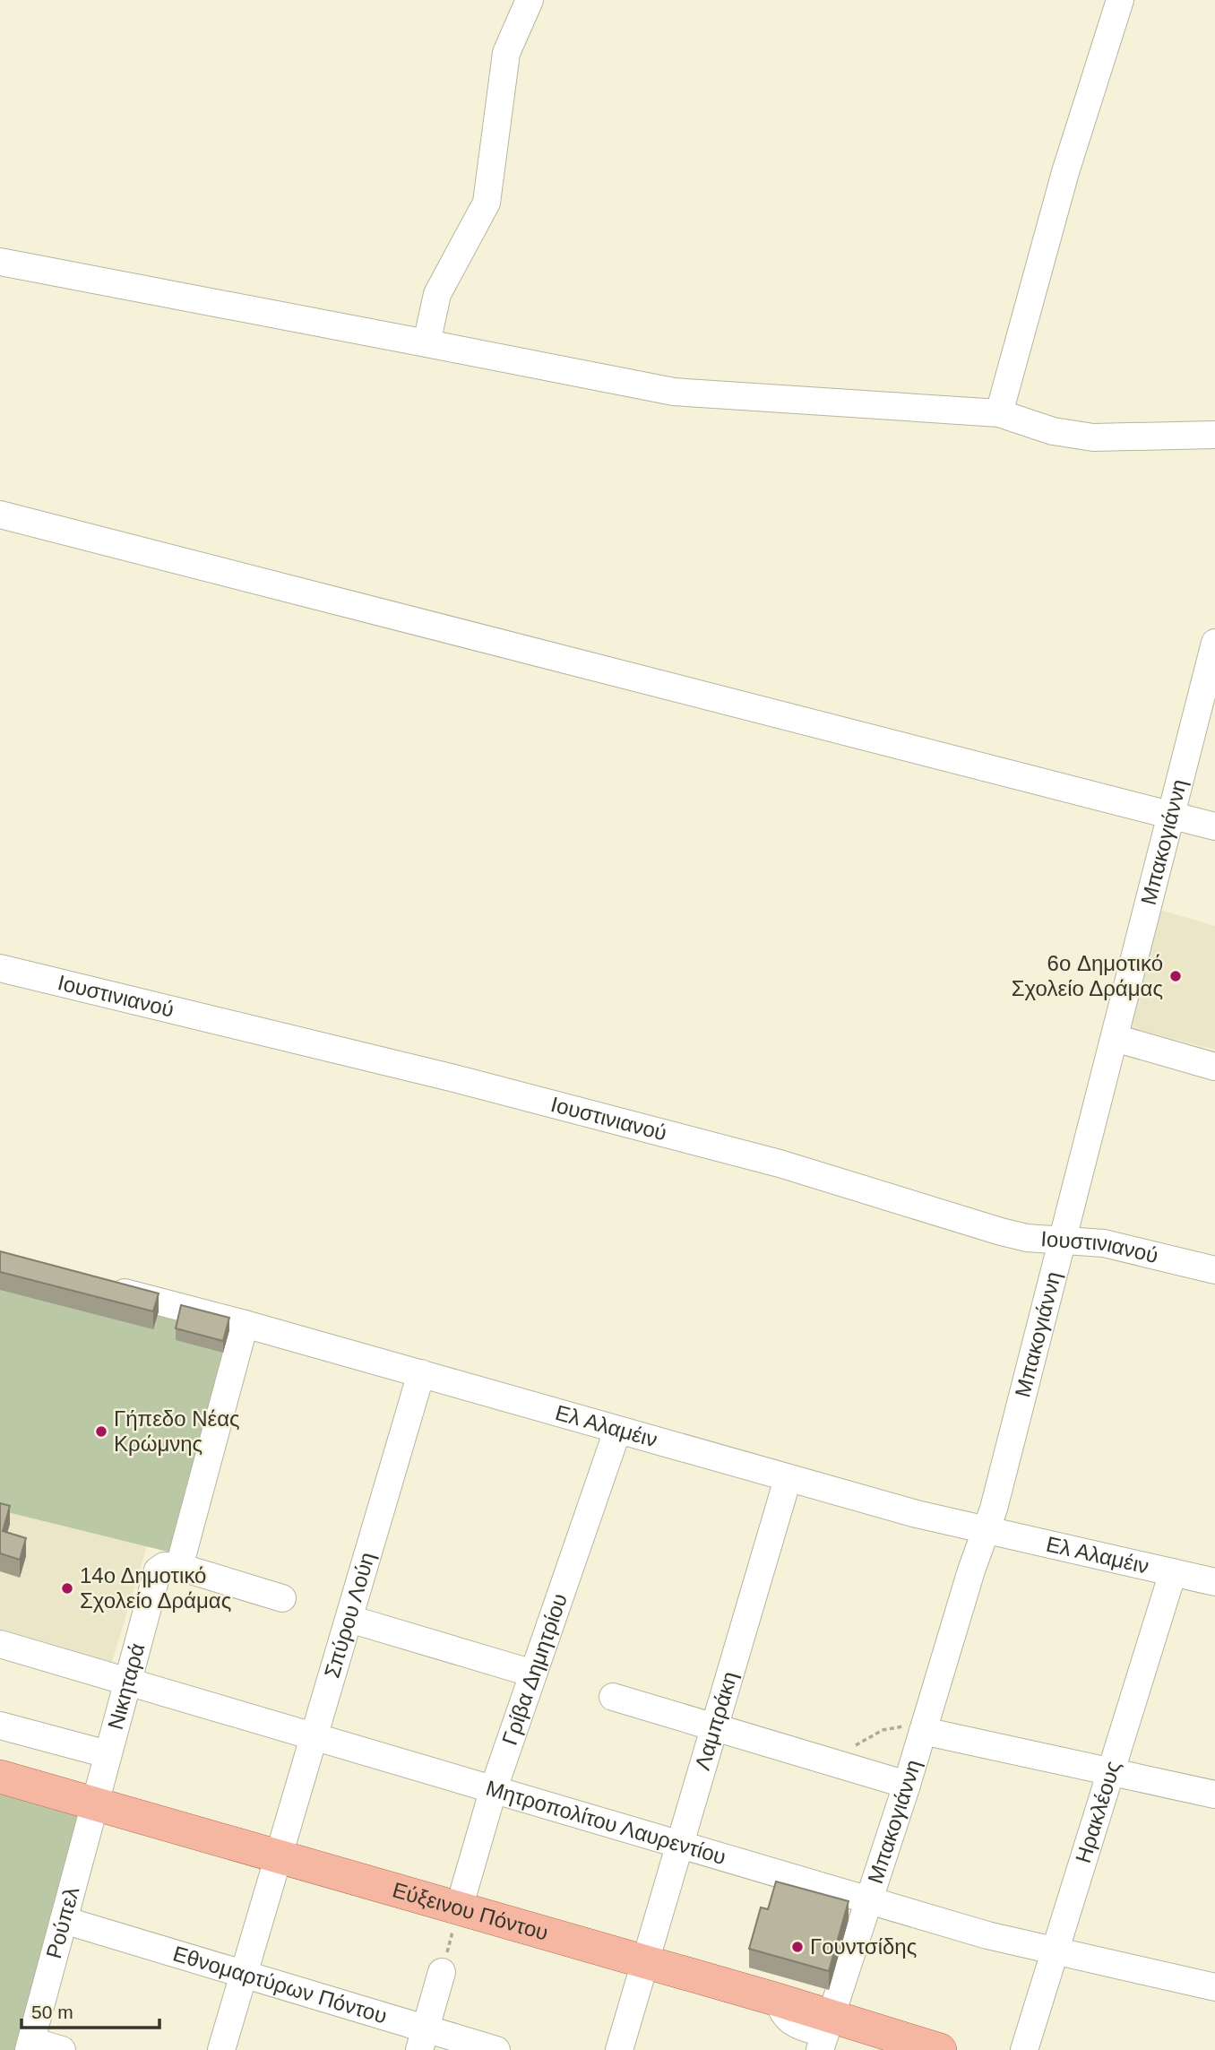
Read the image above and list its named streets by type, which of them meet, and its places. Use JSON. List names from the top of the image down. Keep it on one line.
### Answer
{"streets":{"main road":["Εύξεινου Πόντου"],"street":["Μπακογιάννη","Ιουστινιανού","Ελ Αλαμέιν","Σπύρου Λούη","Γρίβα Δημητρίου","Νικηταρά","Λαμπράκη","Ηρακλέους","Μητροπολίτου Λαυρεντίου","Ρούπελ","Εθνομαρτύρων Πόντου"]},"crossings":[["Μπακογιάννη","Ιουστινιανού"],["Μπακογιάννη","Ελ Αλαμέιν"],["Μπακογιάννη","Μητροπολίτου Λαυρεντίου"],["Μπακογιάννη","Εύξεινου Πόντου"],["Ελ Αλαμέιν","Σπύρου Λούη"],["Ελ Αλαμέιν","Γρίβα Δημητρίου"],["Ελ Αλαμέιν","Νικηταρά"],["Ελ Αλαμέιν","Λαμπράκη"],["Ελ Αλαμέιν","Ηρακλέους"],["Σπύρου Λούη","Μητροπολίτου Λαυρεντίου"],["Σπύρου Λούη","Εύξεινου Πόντου"],["Σπύρου Λούη","Εθνομαρτύρων Πόντου"],["Γρίβα Δημητρίου","Μητροπολίτου Λαυρεντίου"],["Γρίβα Δημητρίου","Εύξεινου Πόντου"],["Νικηταρά","Μητροπολίτου Λαυρεντίου"],["Νικηταρά","Εύξεινου Πόντου"],["Νικηταρά","Ρούπελ"],["Λαμπράκη","Μητροπολίτου Λαυρεντίου"],["Λαμπράκη","Εύξεινου Πόντου"],["Ηρακλέους","Μητροπολίτου Λαυρεντίου"],["Εύξεινου Πόντου","Ρούπελ"],["Ρούπελ","Εθνομαρτύρων Πόντου"]],"places":["6o Δημοτικό Σχολείο Δράμας","Γήπεδο Νέας Κρώμνης","14ο Δημοτικό Σχολείο Δράμας","Γουντσίδης"],"scale_bar":"50 m"}
